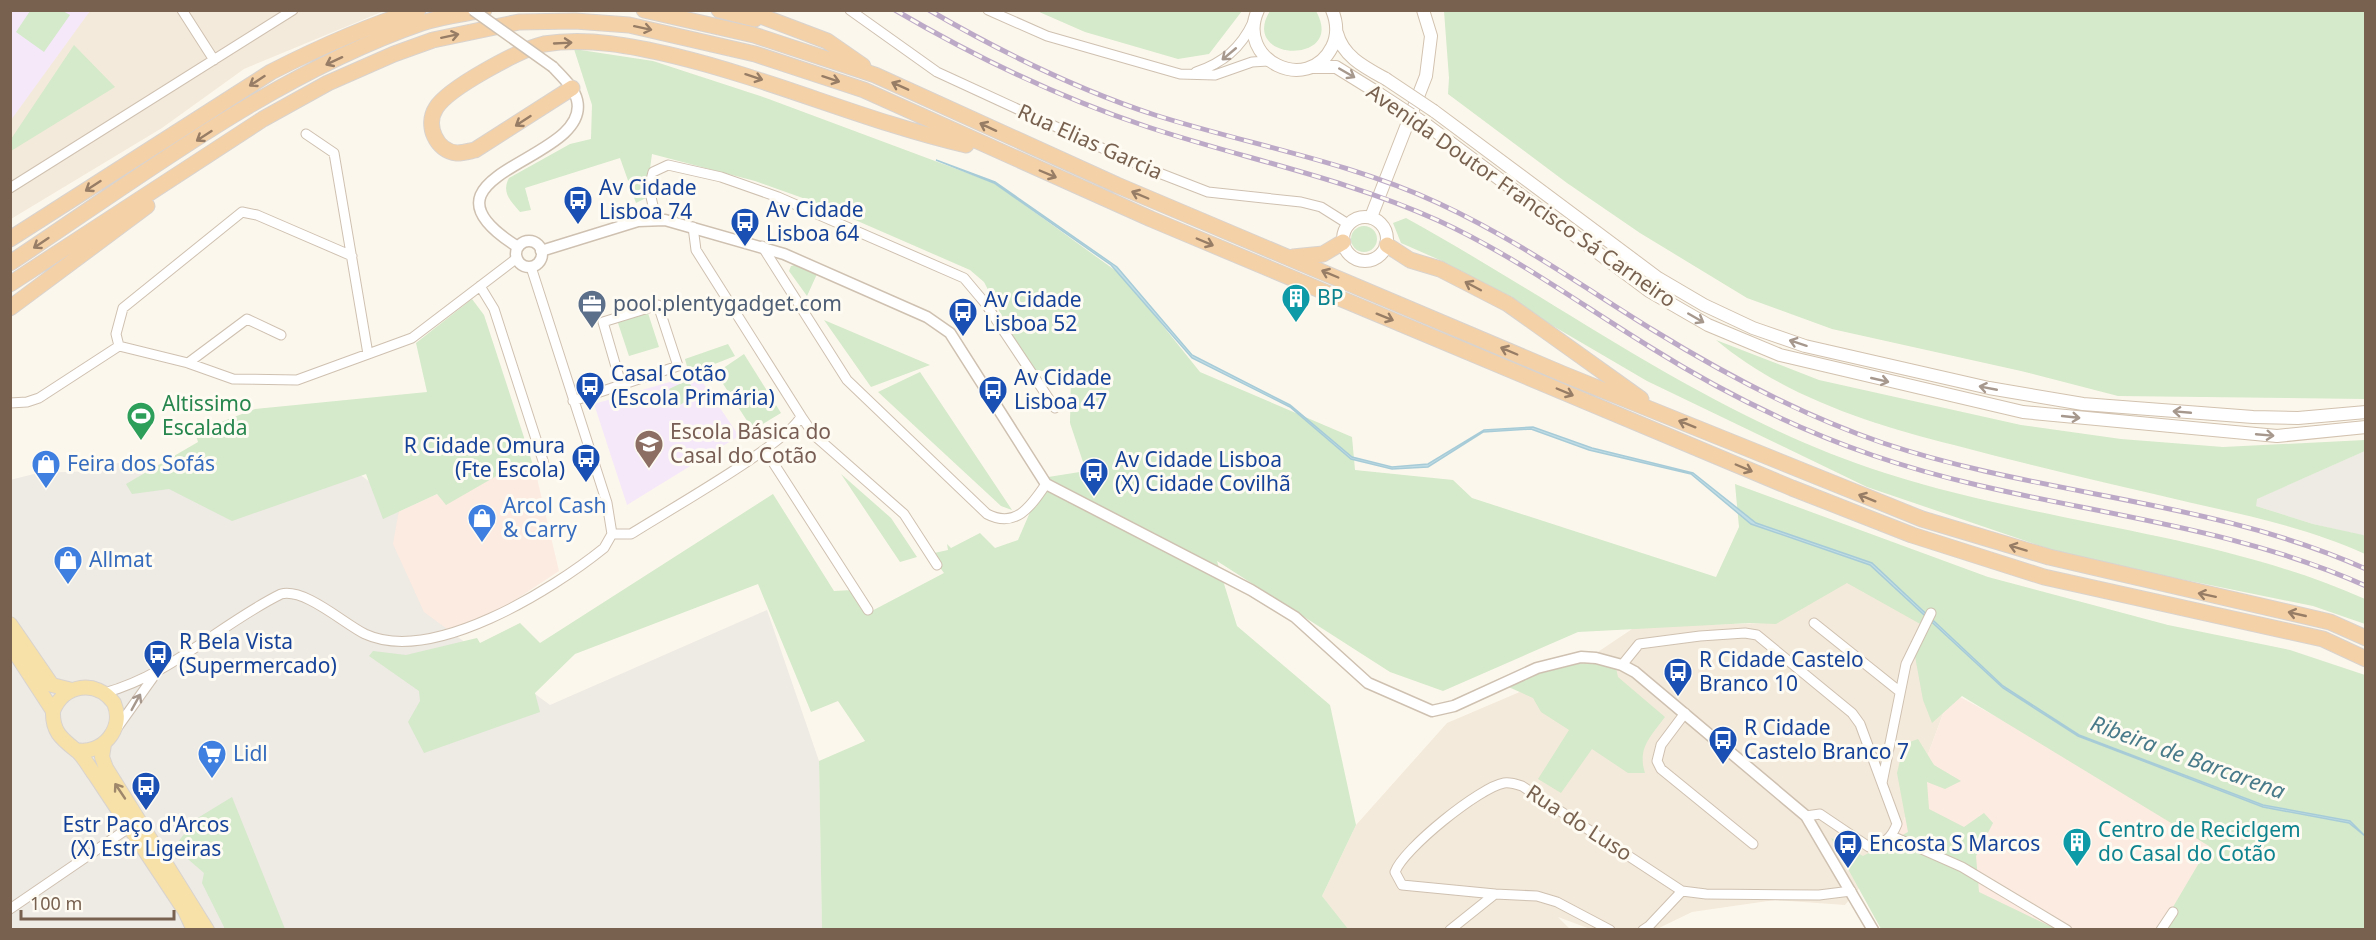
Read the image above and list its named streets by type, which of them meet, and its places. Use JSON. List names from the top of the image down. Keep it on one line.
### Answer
{"streets":{"main road":["Avenida Doutor Francisco Sá Carneiro"],"street":["Rua Elias Garcia","Rua do Luso"]},"water":["Ribeira de Barcarena"],"places":{"bus stop":["Av Cidade Lisboa 74","Av Cidade Lisboa 64","Av Cidade Lisboa 52","Casal Cotão (Escola Primária)","Av Cidade Lisboa 47","R Cidade Omura (Fte Escola)","Av Cidade Lisboa (X) Cidade Covilhã","R Bela Vista (Supermercado)","R Cidade Castelo Branco 10","R Cidade Castelo Branco 7","Estr Paço d'Arcos (X) Estr Ligeiras","Encosta S Marcos"],"building":["BP","Centro de Reciclgem do Casal do Cotão"],"office":["pool.plentygadget.com"],"sports":["Altissimo Escalada"],"school or university":["Escola Básica do Casal do Cotão"],"shop":["Feira dos Sofás","Arcol Cash & Carry","Allmat"],"supermarket":["Lidl"]},"scale_bar":"100 m"}
